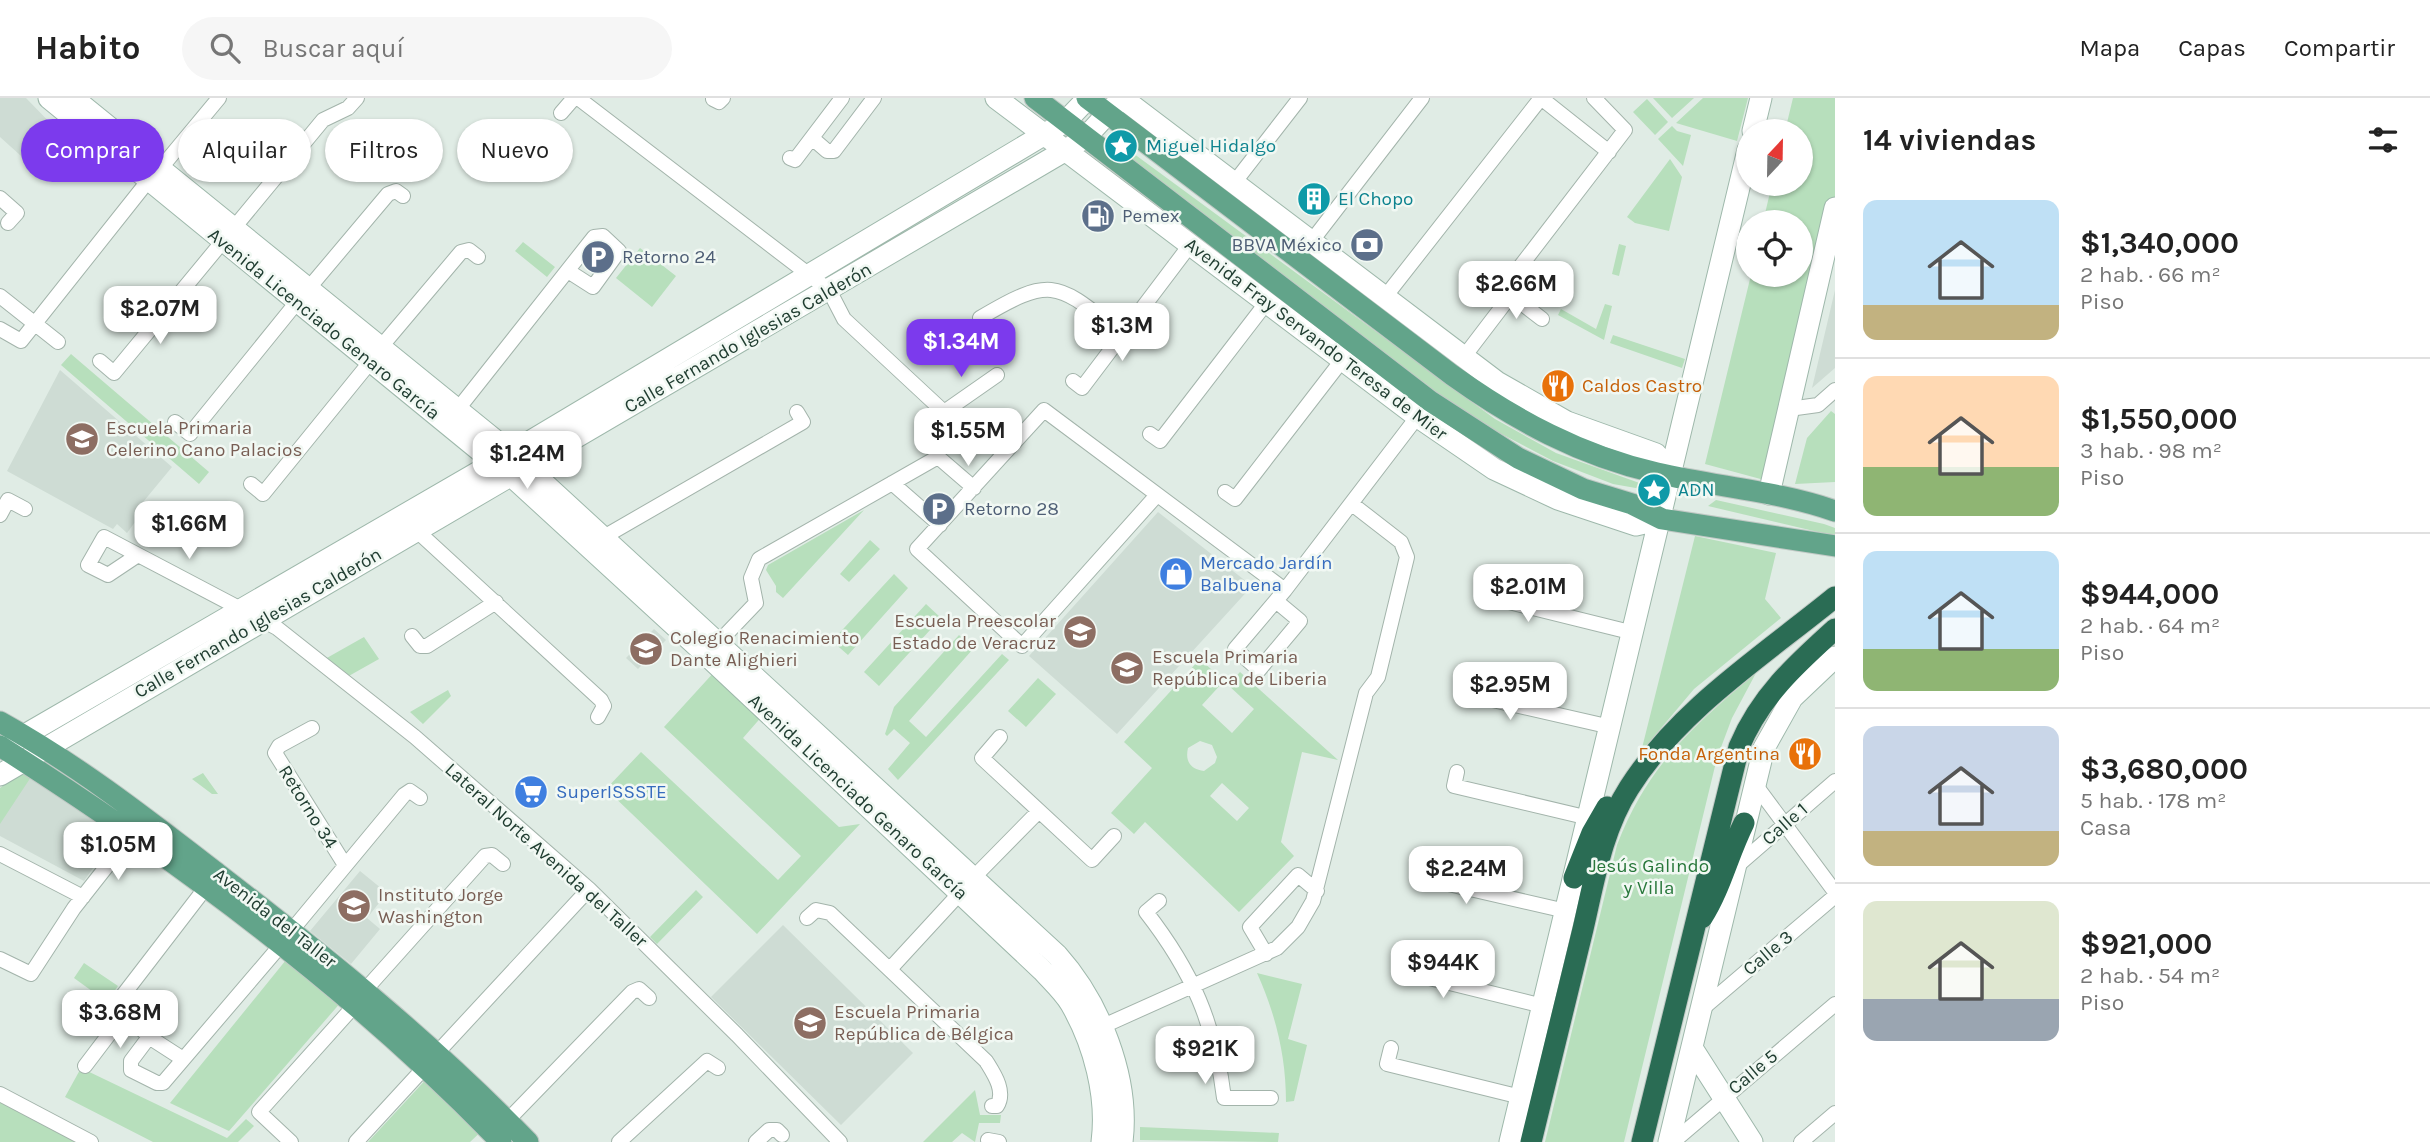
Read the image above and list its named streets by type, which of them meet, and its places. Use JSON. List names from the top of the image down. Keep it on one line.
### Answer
{"streets":{"main road":["Avenida Fray Servando Teresa de Mier","Avenida del Taller"],"street":["Avenida Licenciado Genaro García","Calle Fernando Iglesias Calderón","Retorno 34","Calle 1","Lateral Norte Avenida del Taller","Calle 3","Calle 5"]},"crossings":[["Avenida Licenciado Genaro García","Calle Fernando Iglesias Calderón"],["Calle Fernando Iglesias Calderón","Avenida Fray Servando Teresa de Mier"],["Calle Fernando Iglesias Calderón","Lateral Norte Avenida del Taller"],["Calle Fernando Iglesias Calderón","Avenida del Taller"]],"parks":["Jesús Galindo y Villa"],"places":{"place":["Miguel Hidalgo","ADN"],"building":["El Chopo"],"fuel station":["Pemex"],"bank":["BBVA México"],"parking":["Retorno 24","Retorno 28"],"restaurant":["Caldos Castro","Fonda Argentina"],"school or university":["Escuela Primaria Celerino Cano Palacios","Escuela Preescolar Estado de Veracruz","Colegio Renacimiento Dante Alighieri","Escuela Primaria República de Liberia","Instituto Jorge Washington","Escuela Primaria República de Bélgica"],"shop":["Mercado Jardín Balbuena"],"supermarket":["SuperISSSTE"]},"north":"top","page":{"header":"Habito","search":"Buscar aquí","nav":["Mapa","Capas","Compartir"],"heading":"14 viviendas","chip":["Comprar","Alquilar","Filtros","Nuevo"],"list":[{"name":"$1,340,000","note":"2 hab. · 66 m² · Piso"},{"name":"$1,550,000","note":"3 hab. · 98 m² · Piso"},{"name":"$944,000","note":"2 hab. · 64 m² · Piso"},{"name":"$3,680,000","note":"5 hab. · 178 m² · Casa"},{"name":"$921,000","note":"2 hab. · 54 m² · Piso"}],"price":["$2.66M","$2.07M","$1.3M","$1.34M","$1.55M","$1.24M","$1.66M","$2.01M","$2.95M","$1.05M","$2.24M","$944K","$3.68M","$921K"]}}
